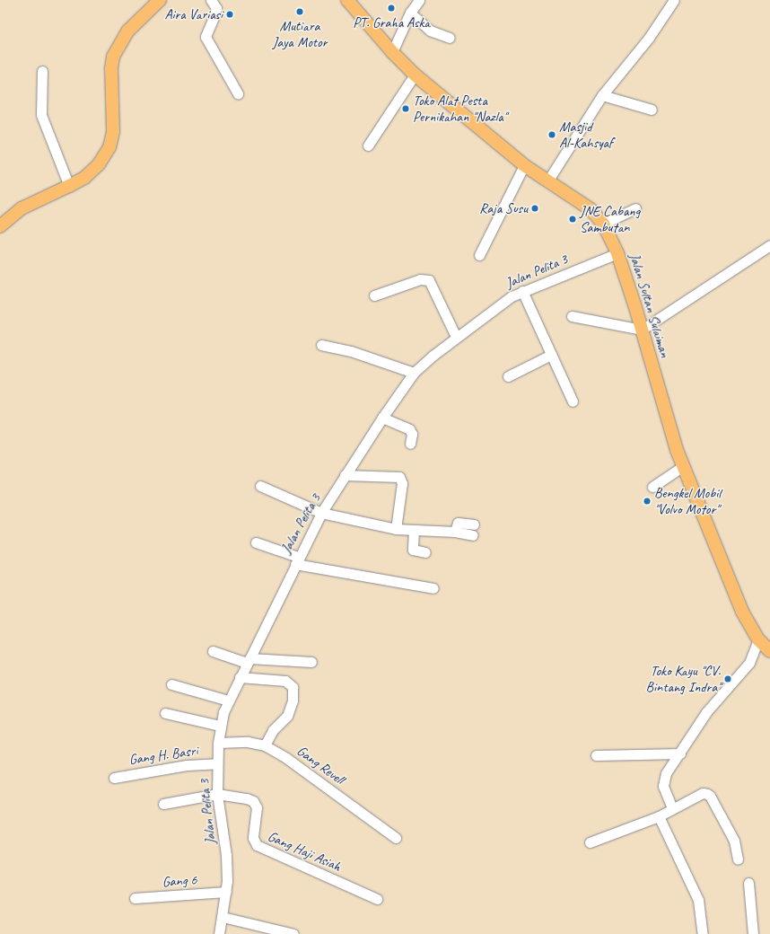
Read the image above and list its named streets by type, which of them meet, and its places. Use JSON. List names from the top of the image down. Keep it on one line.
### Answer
{"streets":{"main road":["Jalan Sultan Sulaiman"],"street":["Jalan Pelita 3","Gang H. Basri","Gang Revell","Gang Haji Asiah","Gang 6"]},"crossings":[["Jalan Pelita 3","Jalan Sultan Sulaiman"],["Jalan Pelita 3","Gang H. Basri"],["Jalan Pelita 3","Gang Revell"],["Jalan Pelita 3","Gang Haji Asiah"],["Jalan Pelita 3","Gang 6"]],"places":["PT. Graha Aska","Mutiara Jaya Motor","Aira Variasi","Toko Alat Pesta Pernikahan \"Nazla\"","Masjid Al-Kahsyaf","Raja Susu","JNE Cabang Sambutan","Bengkel Mobil \"Volvo Motor\"","Toko Kayu \"CV. Bintang Indra\""]}
